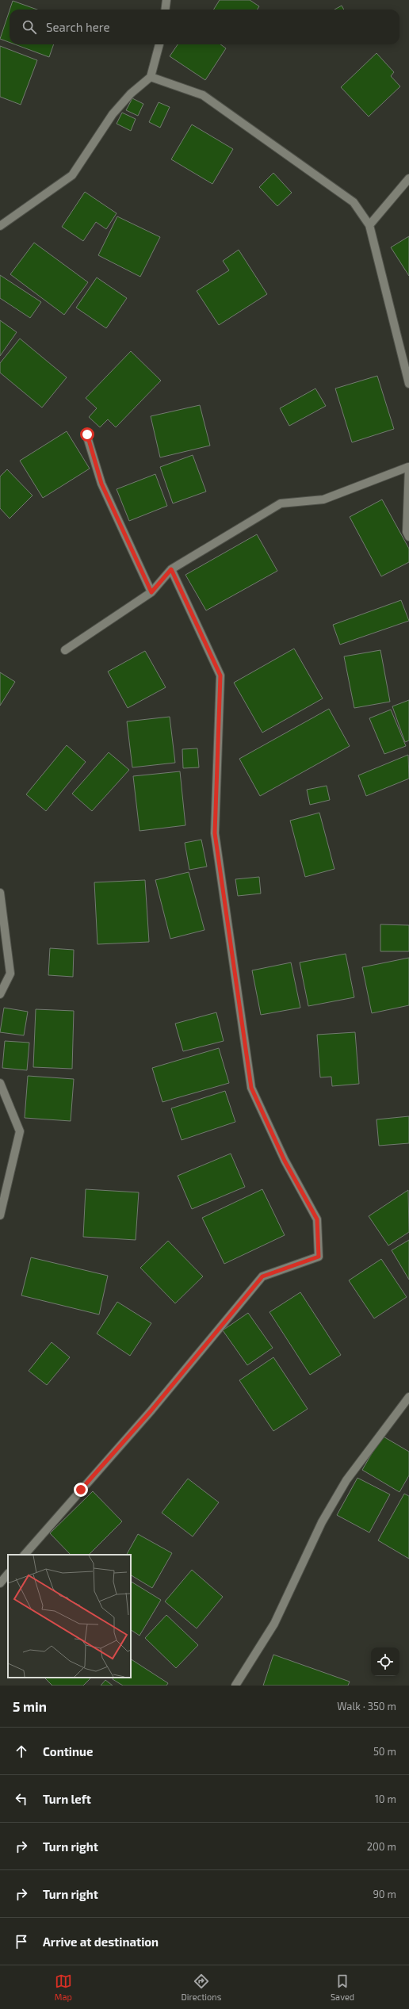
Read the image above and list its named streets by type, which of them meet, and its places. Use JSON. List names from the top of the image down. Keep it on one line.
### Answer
{"page":{"search":"Search here","heading":["5 min","Walk · 350 m"],"list":[["Continue","50 m"],["Turn left","10 m"],["Turn right","200 m"],["Turn right","90 m"],"Arrive at destination"],"nav":["Map","Directions","Saved"]}}
